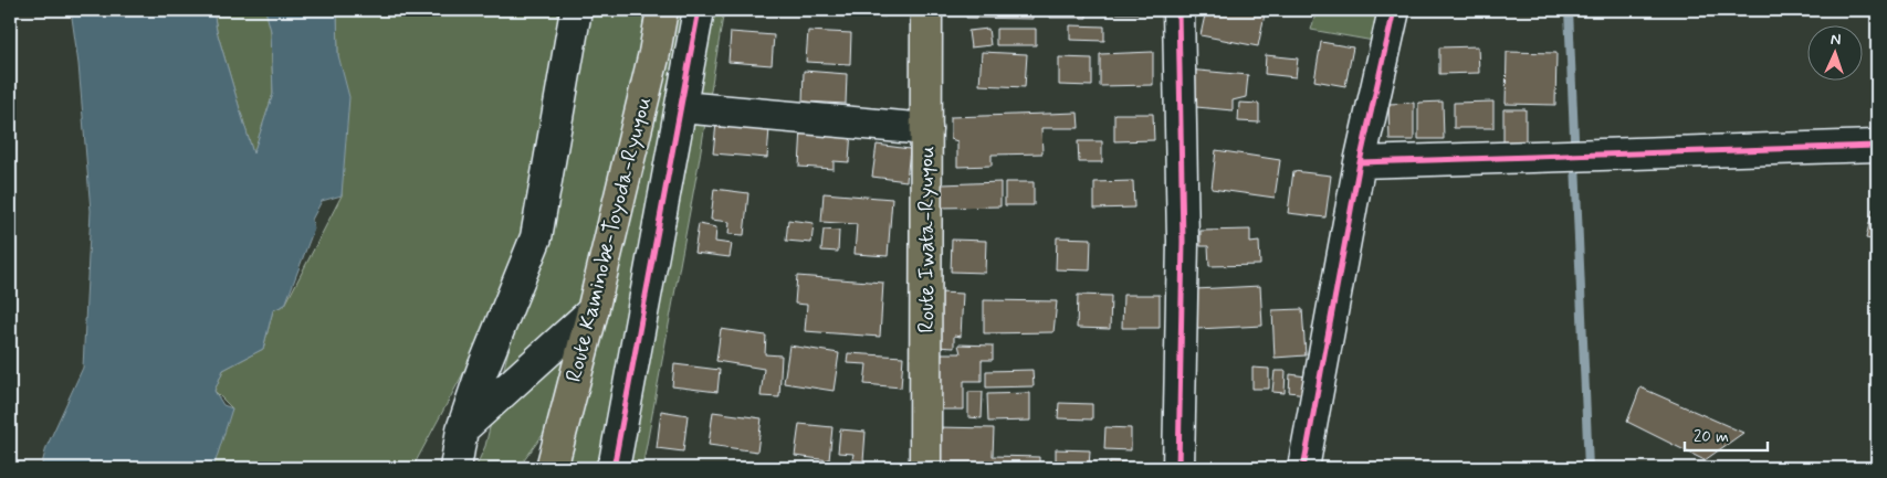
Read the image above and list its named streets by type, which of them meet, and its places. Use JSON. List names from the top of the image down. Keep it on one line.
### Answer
{"streets":{"main road":["Route Kaminobe-Toyoda-Ryuyou","Route Iwata-Ryuyou"]},"scale_bar":"20 m","north":"top"}
